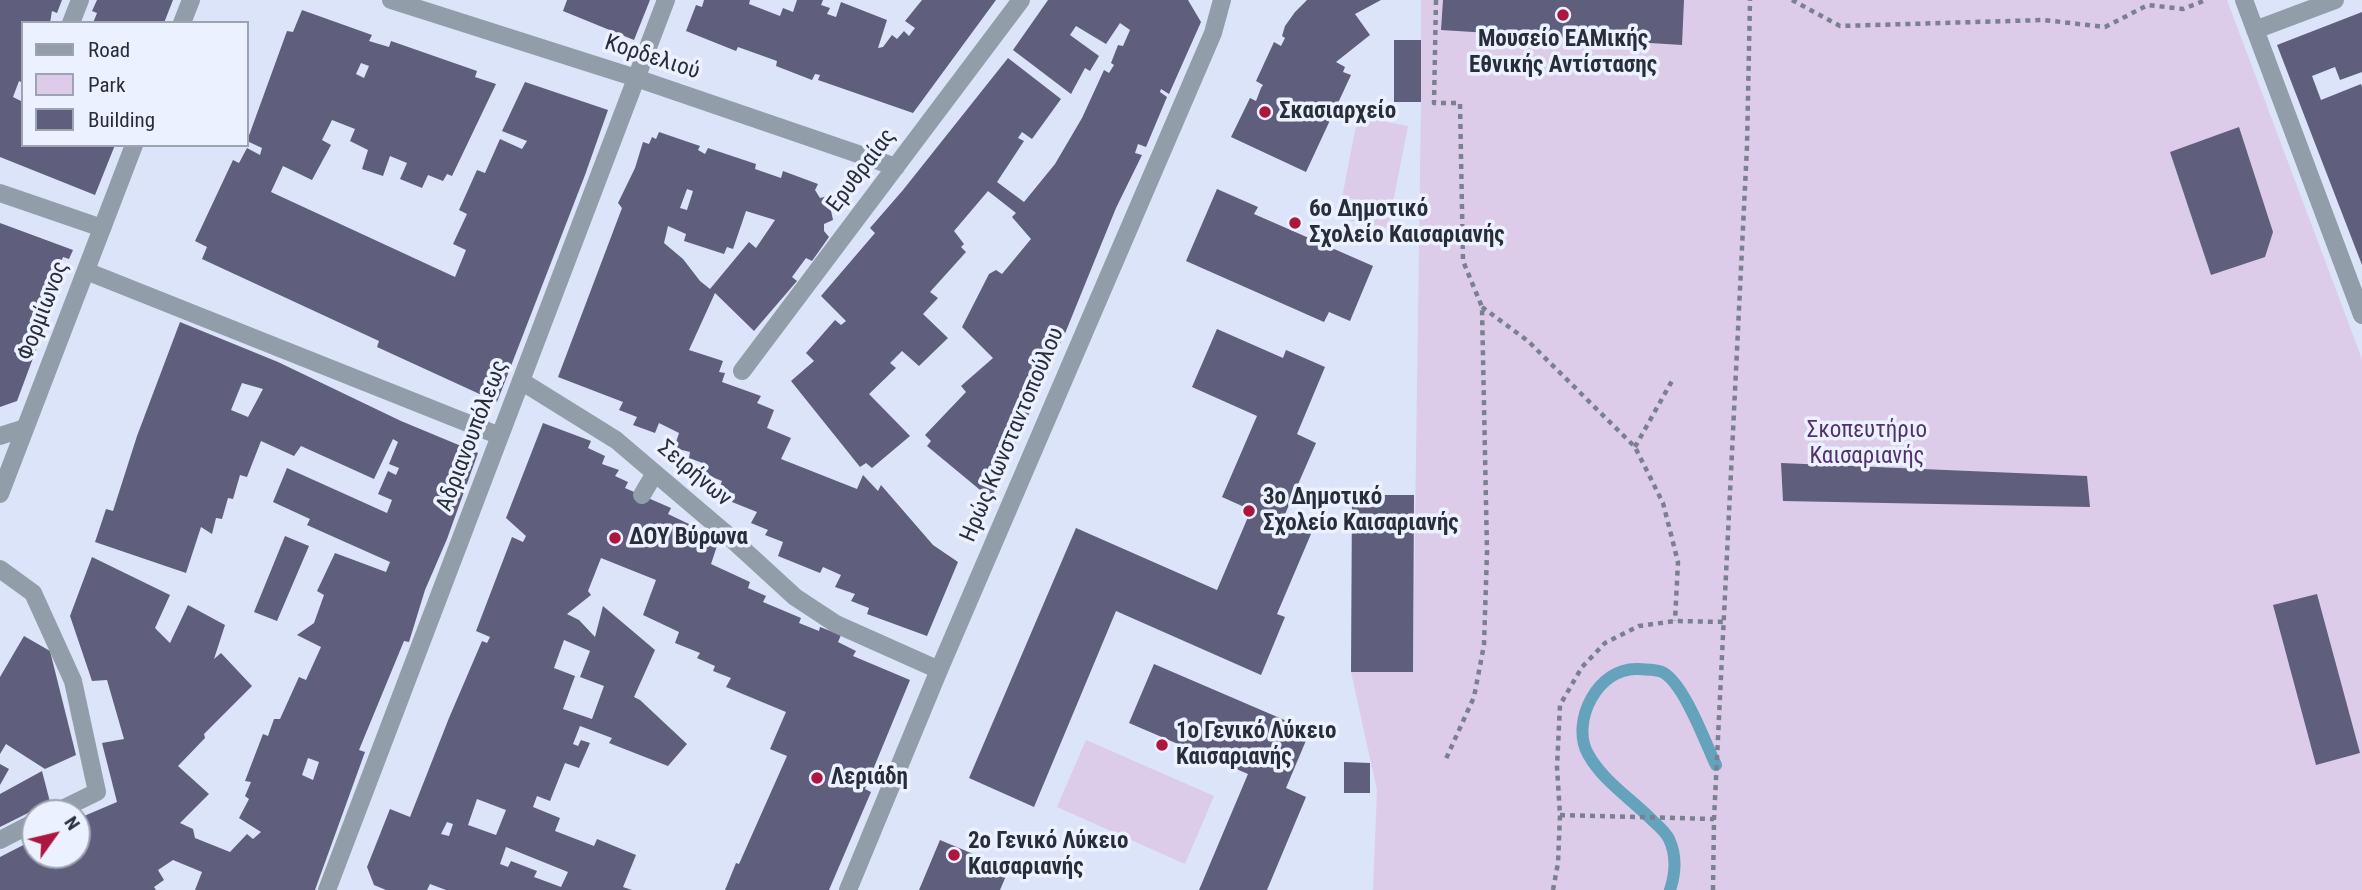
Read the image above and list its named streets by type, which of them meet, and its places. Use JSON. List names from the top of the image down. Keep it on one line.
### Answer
{"streets":{"street":["Κορδελιού","Ερυθραίας","Φορμίωνος","Ηρώς Κωνσταντοπούλου","Αδριανουπόλεως","Σειρήνων"]},"crossings":[["Κορδελιού","Ερυθραίας"],["Κορδελιού","Αδριανουπόλεως"],["Ηρώς Κωνσταντοπούλου","Σειρήνων"],["Αδριανουπόλεως","Σειρήνων"]],"parks":["Σκοπευτήριο Καισαριανής"],"places":["Μουσείο ΕΑΜικής Εθνικής Αντίστασης","Σκασιαρχείο","6ο Δημοτικό Σχολείο Καισαριανής","3ο Δημοτικό Σχολείο Καισαριανής","ΔΟΥ Βύρωνα","1ο Γενικό Λύκειο Καισαριανής","Λεριάδη","2o Γενικό Λύκειο Καισαριανής"],"legend":["Road","Park","Building"],"north":"top right"}
